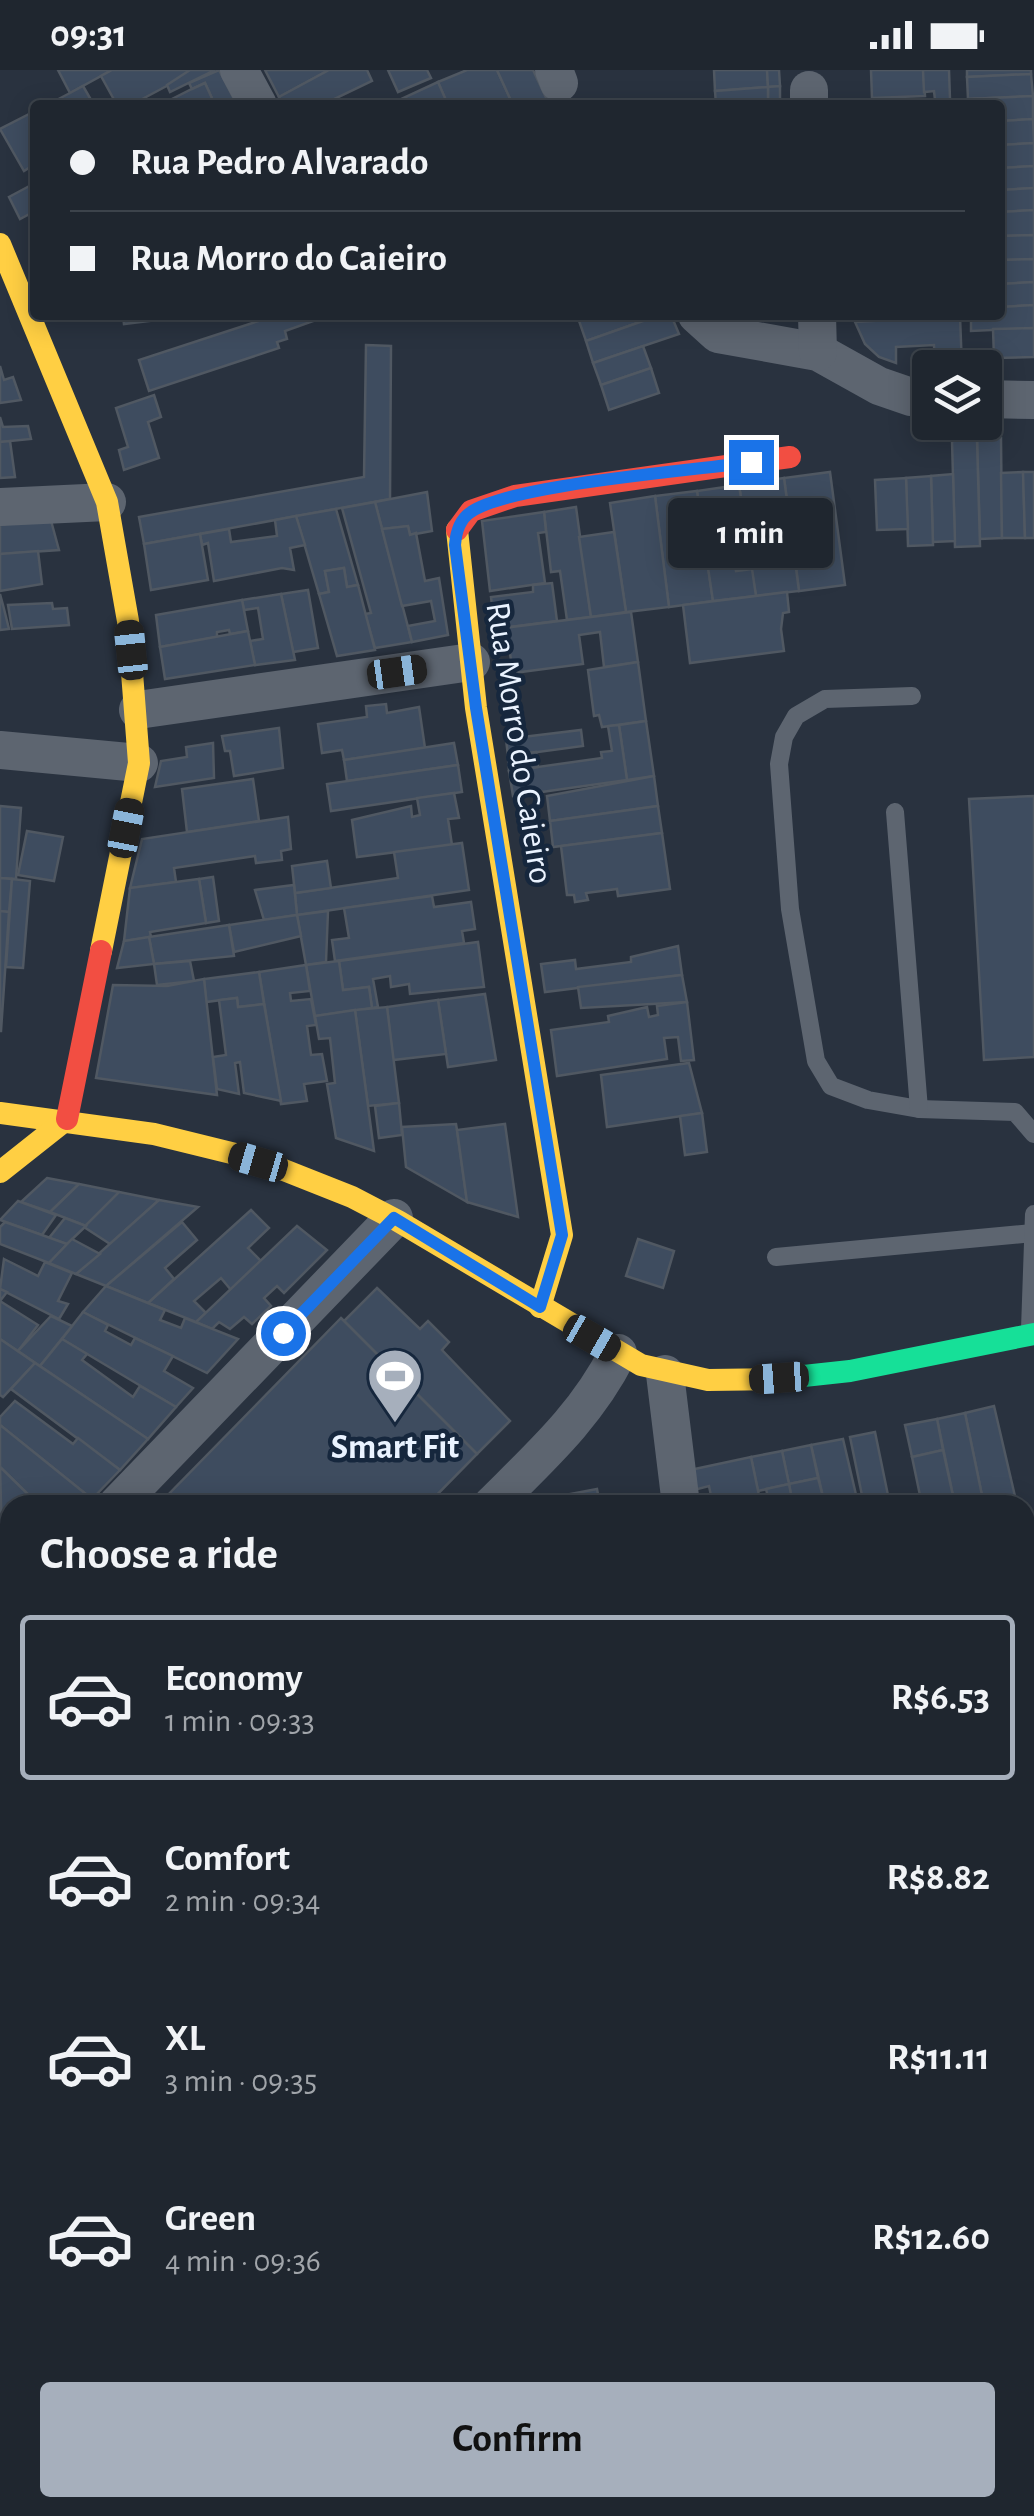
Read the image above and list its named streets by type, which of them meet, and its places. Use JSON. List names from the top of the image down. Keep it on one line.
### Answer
{"streets":{"street":["Rua Morro do Caieiro"]},"places":{"sports":["Smart Fit"]},"page":{"status":"09:31","banner":["Rua Pedro Alvarado","Rua Morro do Caieiro"],"bubble":"1 min","heading":"Choose a ride","list":[{"name":"Economy","note":"1 min · 09:33","value":"R$6.53"},{"name":"Comfort","note":"2 min · 09:34","value":"R$8.82"},{"name":"XL","note":"3 min · 09:35","value":"R$11.11"},{"name":"Green","note":"4 min · 09:36","value":"R$12.60"}],"buttons":"Confirm"}}
